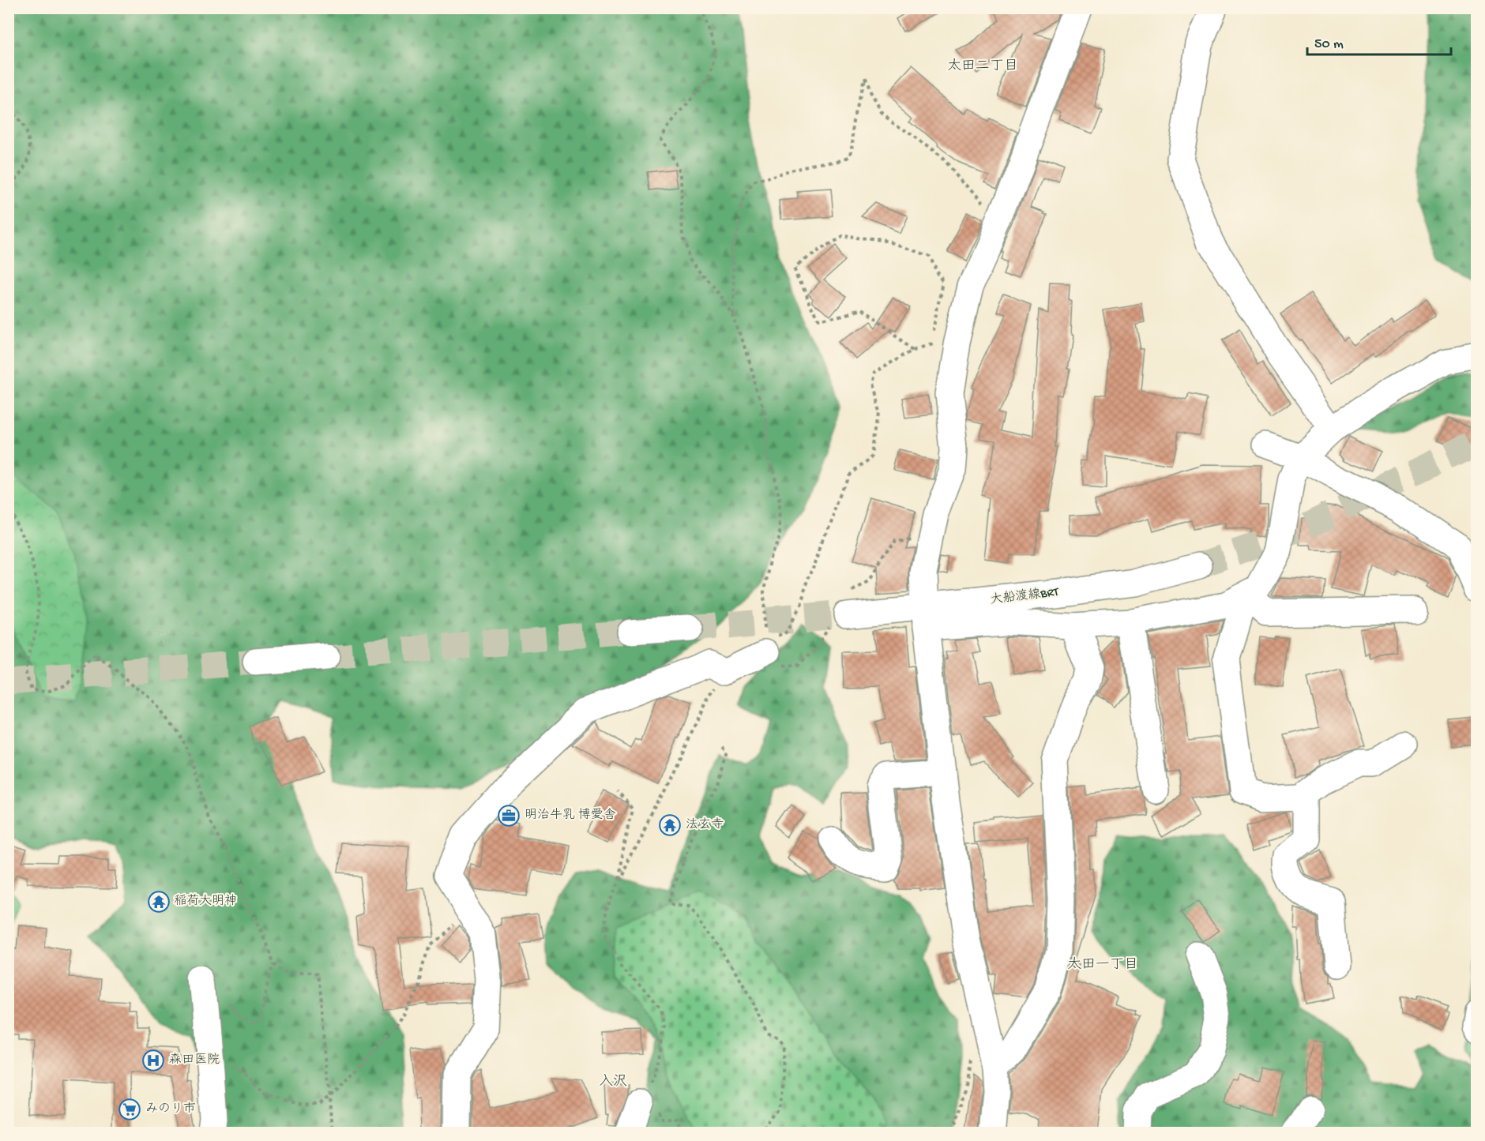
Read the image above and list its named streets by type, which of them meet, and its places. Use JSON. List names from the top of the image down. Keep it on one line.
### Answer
{"streets":{"street":["大船渡線BRT"]},"districts":["太田二丁目","太田一丁目","入沢"],"places":{"office":["明治牛乳 博愛舎"],"temple":["法玄寺","稲荷大明神"],"hospital":["森田医院"],"supermarket":["みのり市"]},"scale_bar":"50 m"}
